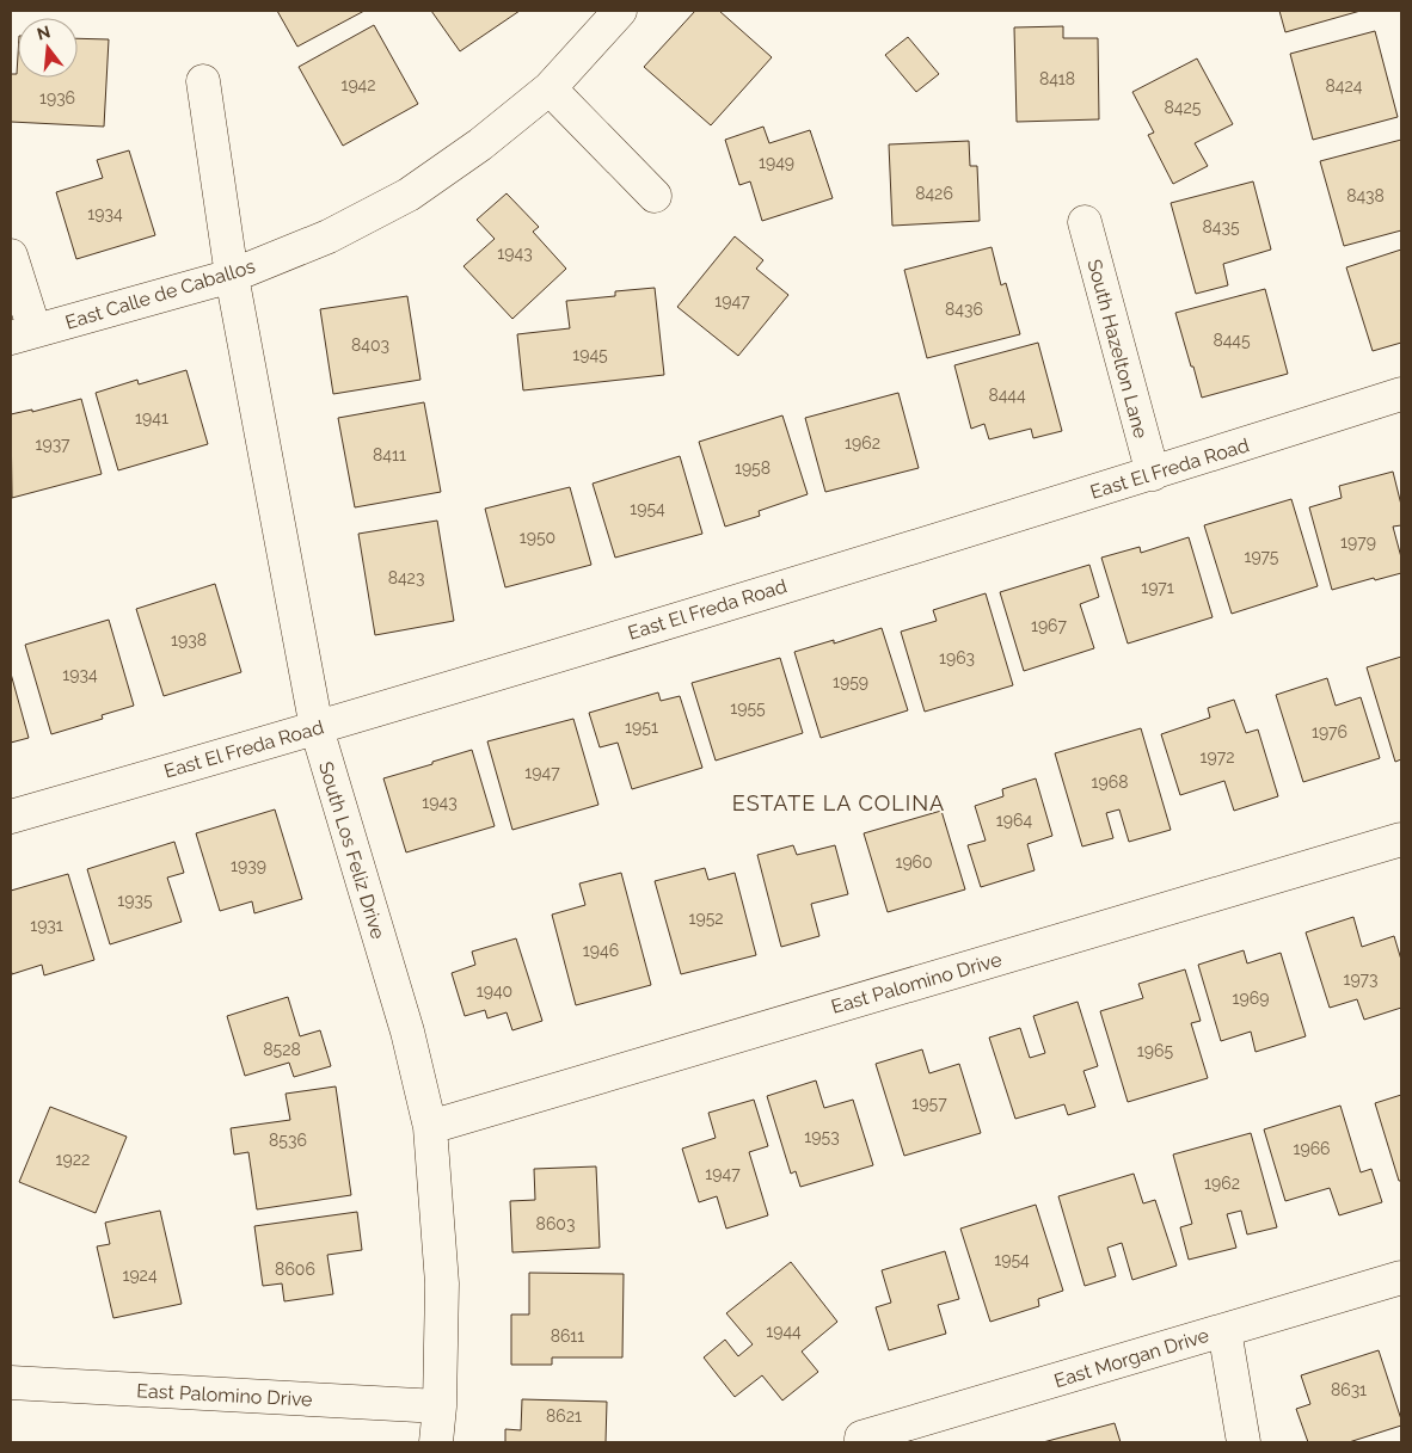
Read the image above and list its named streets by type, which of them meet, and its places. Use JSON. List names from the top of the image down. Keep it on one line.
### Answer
{"streets":{"street":["East Calle de Caballos","South Hazelton Lane","East El Freda Road","South Los Feliz Drive","East Palomino Drive","East Morgan Drive"]},"crossings":[["East Calle de Caballos","South Los Feliz Drive"],["South Hazelton Lane","East El Freda Road"],["East El Freda Road","South Los Feliz Drive"],["South Los Feliz Drive","East Palomino Drive"]],"districts":["ESTATE LA COLINA"],"house_numbers":["8418","1942","8424","1936","8425","1949","8426","8438","1934","8435","1943","1947","8436","8445","8403","1945","8444","1941","1962","1937","8411","1958","1954","1950","1979","1975","8423","1971","1967","1938","1963","1934","1959","1955","1951","1976","1972","1947","1968","1943","1964","1960","1939","1935","1952","1931","1946","1973","1940","1969","8528","1965","1957","1953","8536","1966","1922","1947","1962","8603","1954","8606","1924","1944","8611","8631","8621"],"north":"top"}
